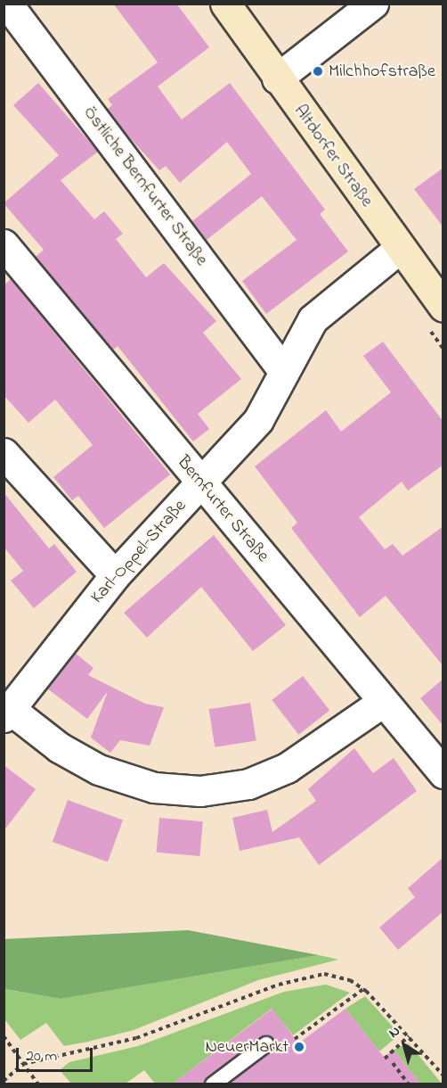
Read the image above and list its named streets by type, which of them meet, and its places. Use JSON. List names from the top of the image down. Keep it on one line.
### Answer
{"streets":{"main road":["Altdorfer Straße"],"street":["Östliche Bernfurter Straße","Bernfurter Straße","Karl-Oppel-Straße"]},"crossings":[["Altdorfer Straße","Karl-Oppel-Straße"],["Östliche Bernfurter Straße","Karl-Oppel-Straße"],["Bernfurter Straße","Karl-Oppel-Straße"]],"places":["Milchhofstraße","NeuerMarkt"],"scale_bar":"20 m","north":"top left"}
